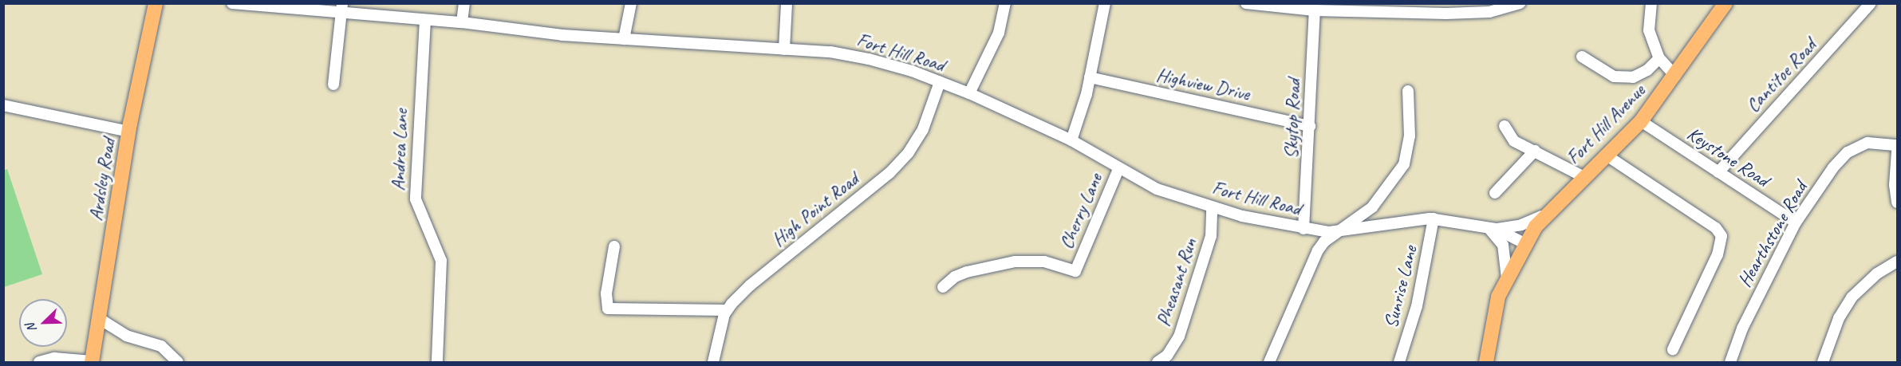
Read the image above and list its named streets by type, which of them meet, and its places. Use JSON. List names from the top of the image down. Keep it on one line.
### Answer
{"streets":{"main road":["Fort Hill Avenue","Ardsley Road"],"street":["Fort Hill Road","Cantitoe Road","Highview Drive","Skytop Road","Andrea Lane","Keystone Road","High Point Road","Cherry Lane","Hearthstone Road","Pheasant Run","Sunrise Lane"]},"crossings":[["Fort Hill Road","Skytop Road"],["Fort Hill Road","Fort Hill Avenue"],["Fort Hill Road","Andrea Lane"],["Fort Hill Road","High Point Road"],["Fort Hill Road","Cherry Lane"],["Fort Hill Road","Pheasant Run"],["Fort Hill Road","Sunrise Lane"],["Cantitoe Road","Keystone Road"],["Highview Drive","Skytop Road"],["Fort Hill Avenue","Keystone Road"],["Keystone Road","Hearthstone Road"]],"north":"bottom left"}
